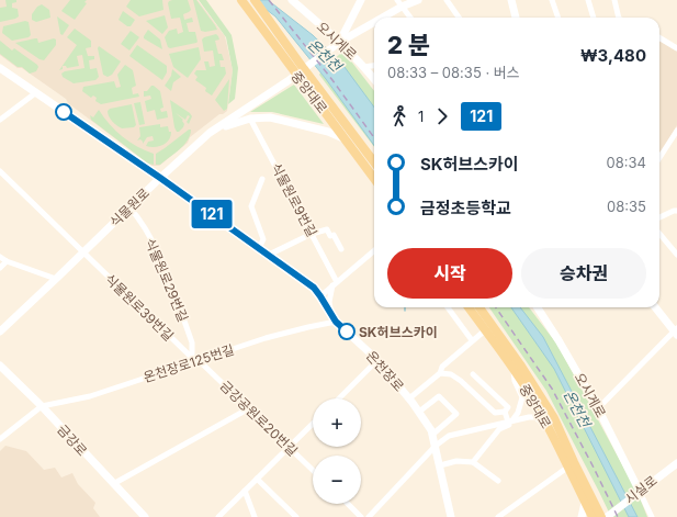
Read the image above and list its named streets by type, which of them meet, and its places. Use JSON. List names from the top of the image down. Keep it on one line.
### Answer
{"streets":{"main road":["오시게로","중앙대로","식물원로","온천장로","금강로","시실로"],"street":["식물원로9번길","식물원로29번길","식물원로39번길","온천장로125번길","금강공원로20번길"]},"crossings":[["오시게로","식물원로"],["오시게로","시실로"],["중앙대로","식물원로"],["중앙대로","온천장로"],["중앙대로","시실로"],["식물원로","식물원로29번길"],["식물원로","식물원로39번길"],["식물원로","온천장로"],["식물원로29번길","식물원로39번길"],["식물원로29번길","온천장로125번길"],["식물원로29번길","금강공원로20번길"],["식물원로39번길","온천장로125번길"],["식물원로39번길","금강공원로20번길"],["온천장로125번길","온천장로"],["온천장로125번길","금강공원로20번길"],["온천장로125번길","금강로"]],"water":["온천천"],"places":["SK허브스카이"],"lines":["bus line 121"],"page":{"on_map":"121","heading":["2 분","08:33 – 08:35 · 버스","₩3,480"],"legs":["1","121"],"list":[{"name":"SK허브스카이","value":"08:34"},{"name":"금정초등학교","value":"08:35"}],"buttons":["시작","승차권"],"map_buttons":["+","−"]}}
